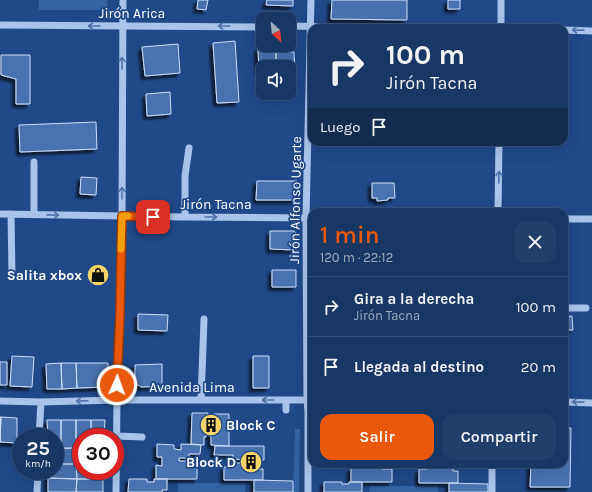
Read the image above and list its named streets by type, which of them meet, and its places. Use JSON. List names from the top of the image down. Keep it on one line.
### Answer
{"streets":{"street":["Jirón Arica","Jirón Alfonso Ugarte","Jirón Tacna","Avenida Lima"]},"one_way":["Jirón Arica","Jirón Tacna","Avenida Lima"],"places":{"shop":["Salita xbox"],"building":["Block C","Block D"]},"north":"bottom right","page":{"turn":["100 m","Jirón Tacna"],"then":"Luego","heading":["1 min","120 m · 22:12"],"list":[{"name":"Gira a la derecha","note":"Jirón Tacna","value":"100 m"},{"name":"Llegada al destino","value":"20 m"}],"buttons":["Salir","Compartir"],"speed":"25 km/h","limit":"30"}}
